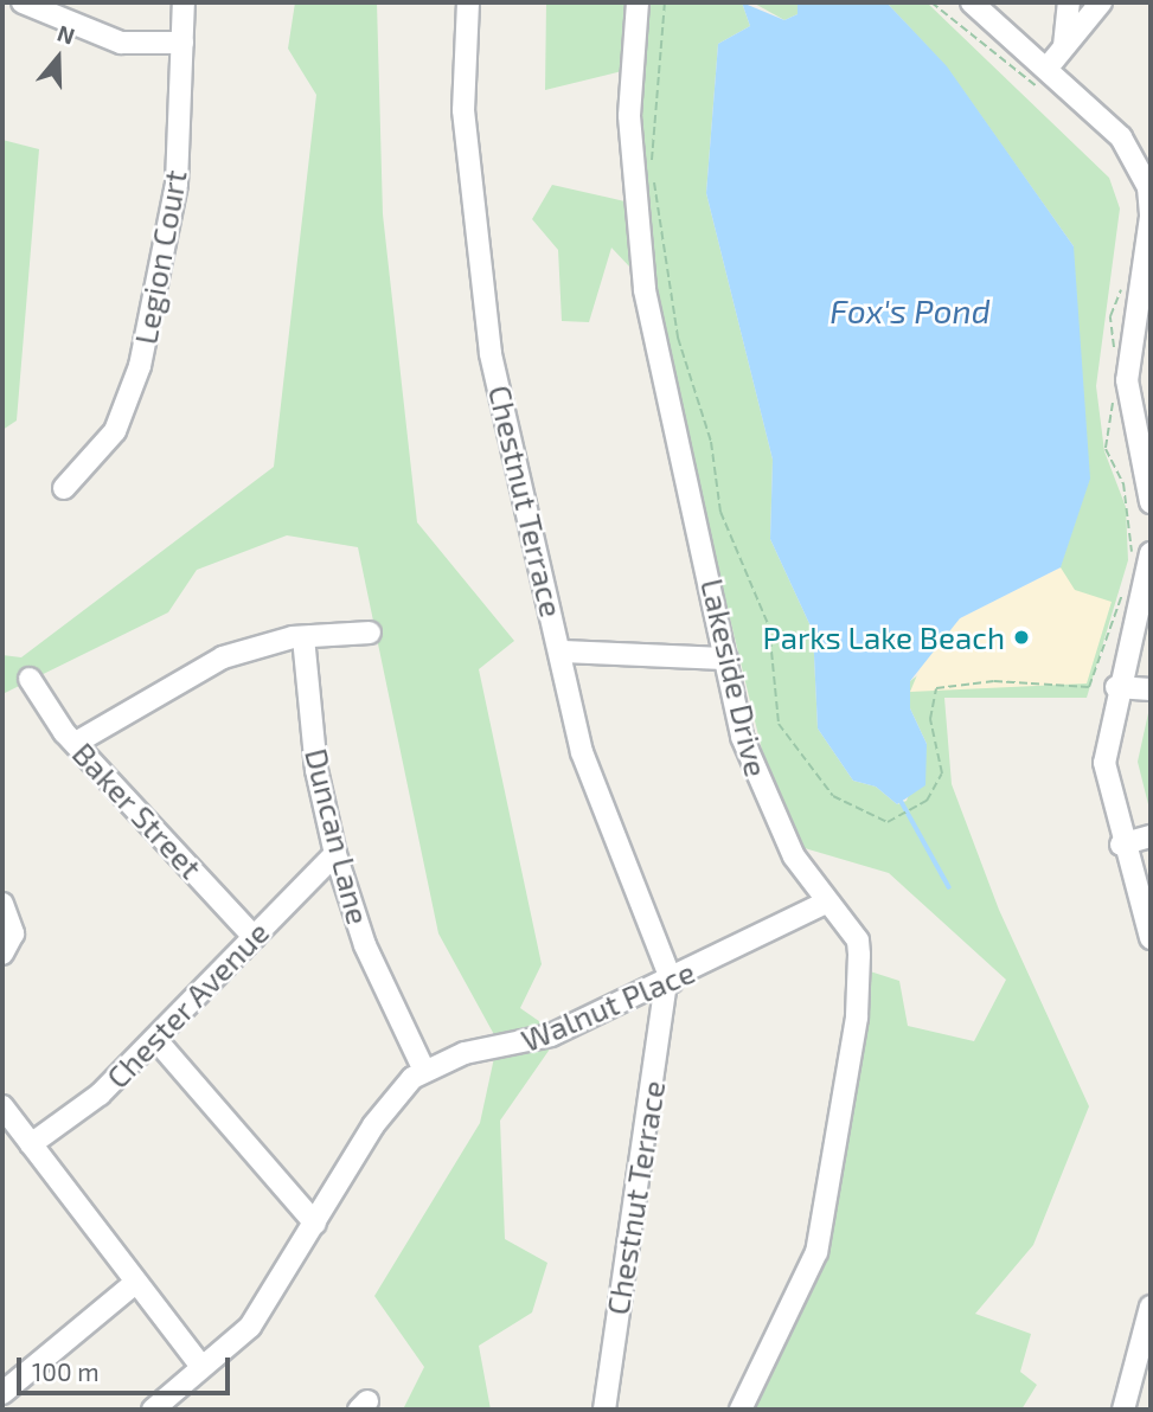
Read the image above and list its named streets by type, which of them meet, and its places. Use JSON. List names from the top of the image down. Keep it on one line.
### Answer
{"streets":{"street":["Legion Court","Chestnut Terrace","Lakeside Drive","Baker Street","Duncan Lane","Chester Avenue","Walnut Place"]},"crossings":[["Chestnut Terrace","Walnut Place"],["Lakeside Drive","Walnut Place"],["Baker Street","Chester Avenue"],["Duncan Lane","Chester Avenue"],["Duncan Lane","Walnut Place"]],"water":["Fox's Pond"],"places":["Parks Lake Beach"],"scale_bar":"100 m","north":"top"}
